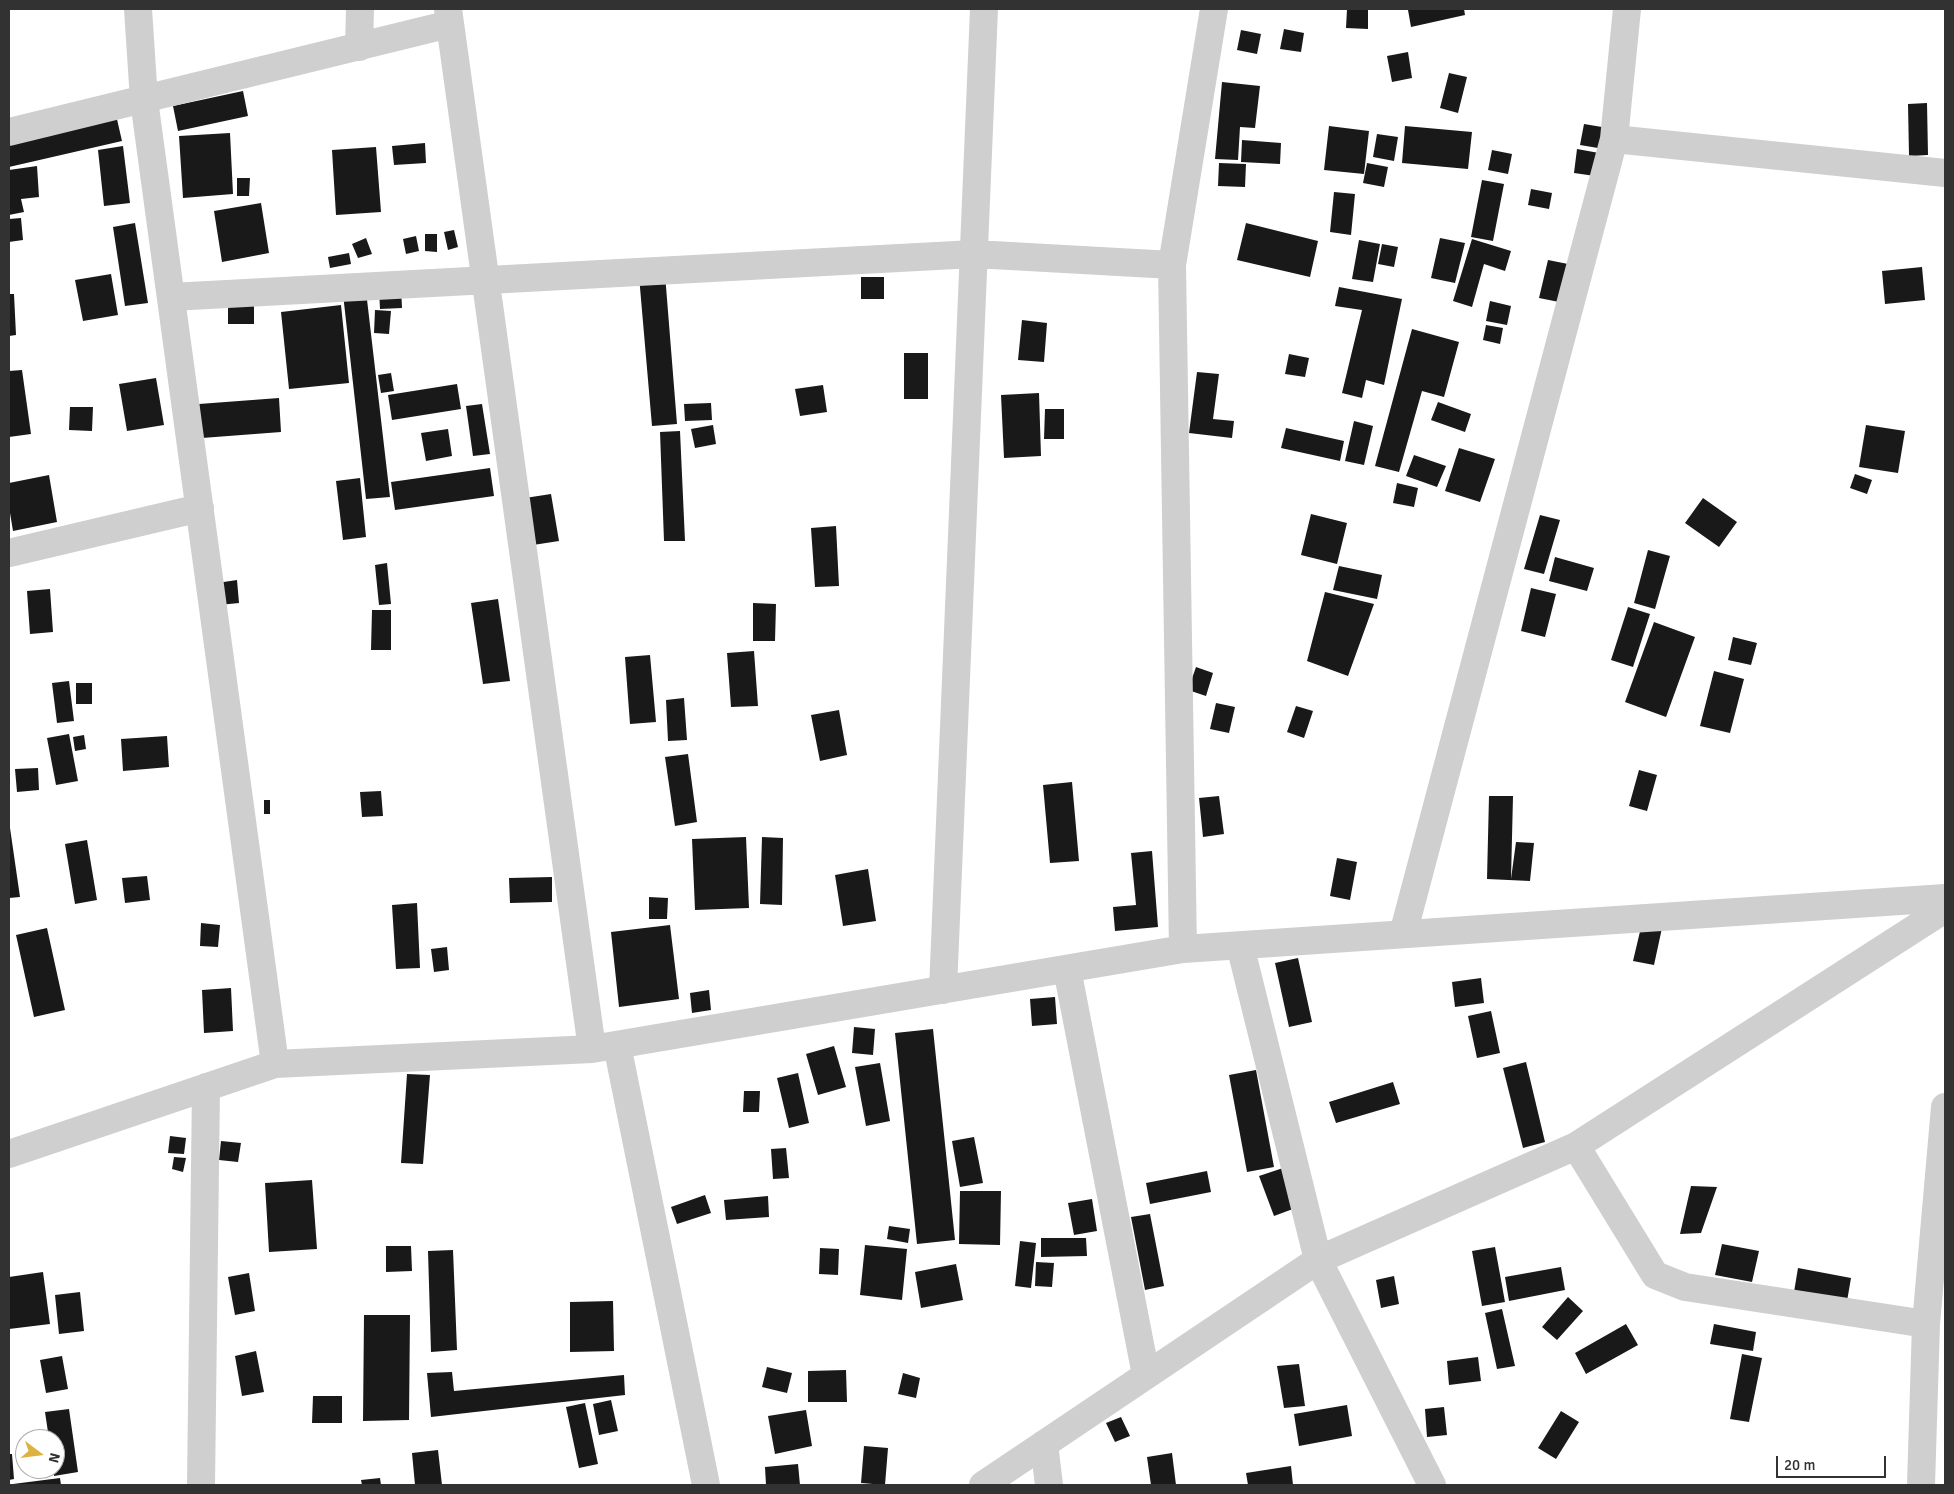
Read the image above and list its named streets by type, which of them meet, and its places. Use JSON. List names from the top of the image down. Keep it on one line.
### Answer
{"scale_bar":"20 m","north":"right"}
